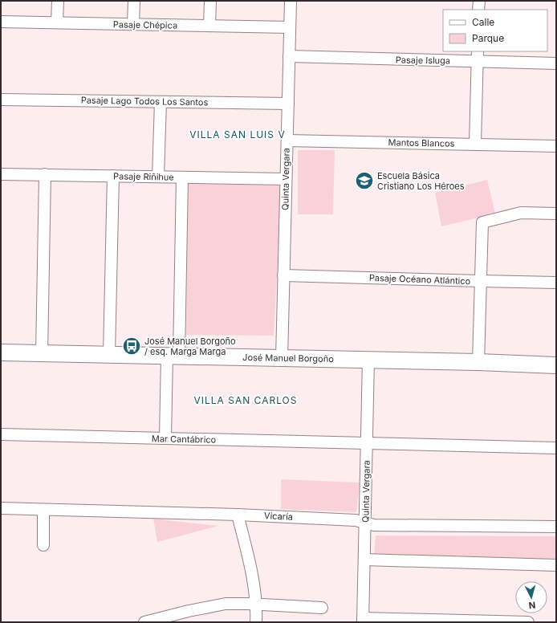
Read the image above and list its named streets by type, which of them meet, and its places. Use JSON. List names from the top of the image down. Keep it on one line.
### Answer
{"streets":{"street":["Pasaje Chépica","Pasaje Isluga","Pasaje Lago Todos Los Santos","Mantos Blancos","Pasaje Riñihue","Quinta Vergara","Pasaje Océano Atlántico","José Manuel Borgoño","Mar Cantábrico","Vicaría"]},"crossings":[["Pasaje Chépica","Quinta Vergara"],["Pasaje Isluga","Quinta Vergara"],["Pasaje Lago Todos Los Santos","Quinta Vergara"],["Mantos Blancos","Quinta Vergara"],["Pasaje Riñihue","Quinta Vergara"],["Quinta Vergara","Pasaje Océano Atlántico"],["Quinta Vergara","José Manuel Borgoño"],["Quinta Vergara","Mar Cantábrico"],["Quinta Vergara","Vicaría"]],"districts":["VILLA SAN LUIS V","VILLA SAN CARLOS"],"places":{"school or university":["Escuela Básica Cristiano Los Héroes"],"bus stop":["José Manuel Borgoño / esq. Marga Marga"]},"legend":["Calle","Parque"],"north":"bottom"}
